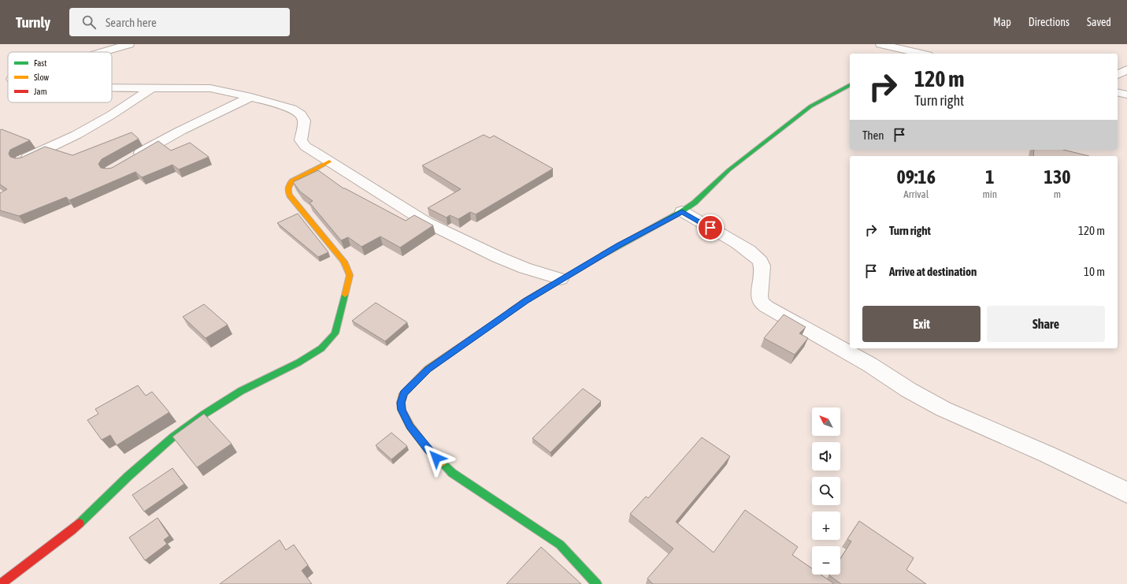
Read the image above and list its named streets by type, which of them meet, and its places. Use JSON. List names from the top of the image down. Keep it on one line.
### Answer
{"legend":["Fast","Slow","Jam"],"north":"top left","page":{"header":"Turnly","search":"Search here","nav":["Map","Directions","Saved"],"turn":["120 m","Turn right"],"then":"Then","eta":["09:16","Arrival","1","min","130","m"],"list":[{"name":"Turn right","value":"120 m"},{"name":"Arrive at destination","value":"10 m"}],"buttons":["Exit","Share"],"map_buttons":["+","−"]}}
